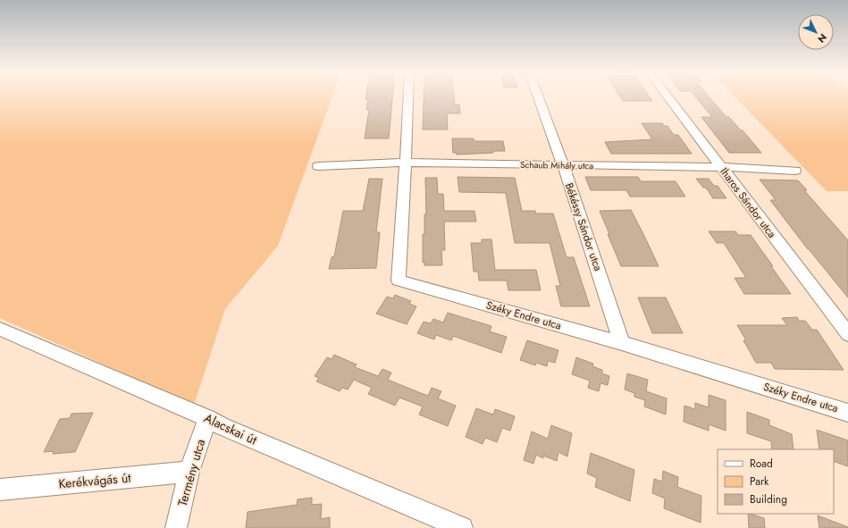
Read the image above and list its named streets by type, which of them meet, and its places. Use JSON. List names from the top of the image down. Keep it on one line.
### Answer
{"streets":{"street":["Schaub Mihály utca","Iharos Sándor utca","Békéssy Sándor utca","Széky Endre utca","Alacskai út","Termény utca","Kerékvágás út"]},"crossings":[["Schaub Mihály utca","Iharos Sándor utca"],["Schaub Mihály utca","Békéssy Sándor utca"],["Schaub Mihály utca","Széky Endre utca"],["Békéssy Sándor utca","Széky Endre utca"],["Alacskai út","Termény utca"],["Termény utca","Kerékvágás út"]],"legend":["Road","Park","Building"],"north":"bottom right"}
